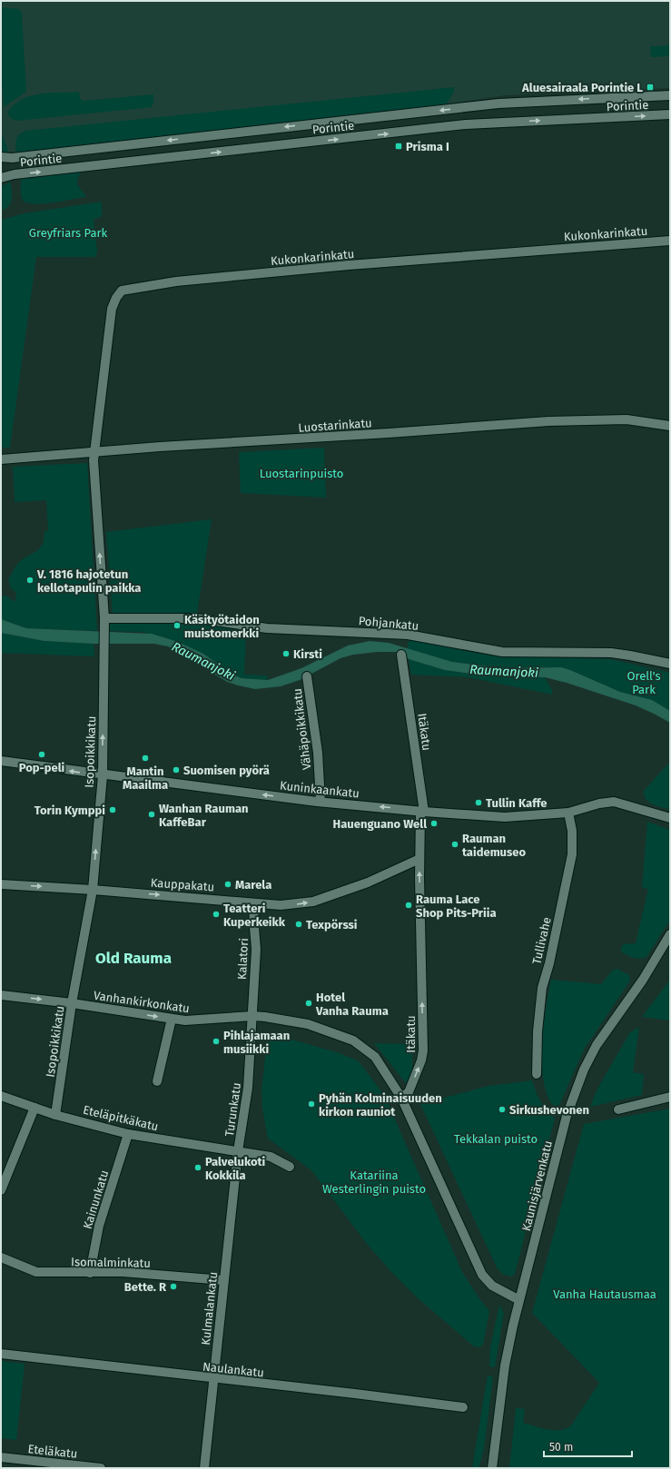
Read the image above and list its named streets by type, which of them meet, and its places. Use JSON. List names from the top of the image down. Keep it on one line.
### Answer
{"streets":{"street":["Porintie","Kukonkarinkatu","Luostarinkatu","Pohjankatu","Vähäpoikkikatu","Itäkatu","Isopoikkikatu","Kuninkaankatu","Kauppakatu","Tullivahe","Kalatori","Vanhankirkonkatu","Turunkatu","Eteläpitkäkatu","Kaunisjärvenkatu","Kainunkatu","Isomalminkatu","Kulmalankatu","Naulankatu","Eteläkatu"]},"crossings":[["Kukonkarinkatu","Luostarinkatu"],["Kukonkarinkatu","Isopoikkikatu"],["Luostarinkatu","Isopoikkikatu"],["Pohjankatu","Isopoikkikatu"],["Vähäpoikkikatu","Kuninkaankatu"],["Itäkatu","Kuninkaankatu"],["Itäkatu","Kauppakatu"],["Itäkatu","Vanhankirkonkatu"],["Isopoikkikatu","Kuninkaankatu"],["Isopoikkikatu","Kauppakatu"],["Isopoikkikatu","Vanhankirkonkatu"],["Isopoikkikatu","Eteläpitkäkatu"],["Kuninkaankatu","Tullivahe"],["Kauppakatu","Kalatori"],["Kalatori","Vanhankirkonkatu"],["Kalatori","Turunkatu"],["Vanhankirkonkatu","Turunkatu"],["Turunkatu","Eteläpitkäkatu"],["Turunkatu","Kulmalankatu"],["Eteläpitkäkatu","Kainunkatu"],["Eteläpitkäkatu","Kulmalankatu"],["Kainunkatu","Isomalminkatu"],["Isomalminkatu","Kulmalankatu"],["Kulmalankatu","Naulankatu"]],"one_way":["Itäkatu","Isopoikkikatu","Kuninkaankatu","Kauppakatu","Vanhankirkonkatu"],"districts":["Old Rauma"],"water":["Raumanjoki"],"parks":["Greyfriars Park","Luostarinpuisto","Orell's Park","Tekkalan puisto","Katariina Westerlingin puisto","Vanha Hautausmaa"],"places":{"transit":["Aluesairaala Porintie L","Prisma I"],"other":["V. 1816 hajotetun kellotapulin paikka","Käsityötaidon muistomerkki","Kirsti","Pop-peli","Mantin Maailma","Suomisen pyörä","Tullin Kaffe","Torin Kymppi","Wanhan Rauman KaffeBar","Hauenguano Well","Rauman taidemuseo","Marela","Rauma Lace Shop Pits-Priia","Teatteri Kuperkeikk","Texpörssi","Hotel Vanha Rauma","Pihlajamaan musiikki","Pyhän Kolminaisuuden kirkon rauniot","Sirkushevonen","Palvelukoti Kokkila","Bette. R"]},"scale_bar":"50 m"}
